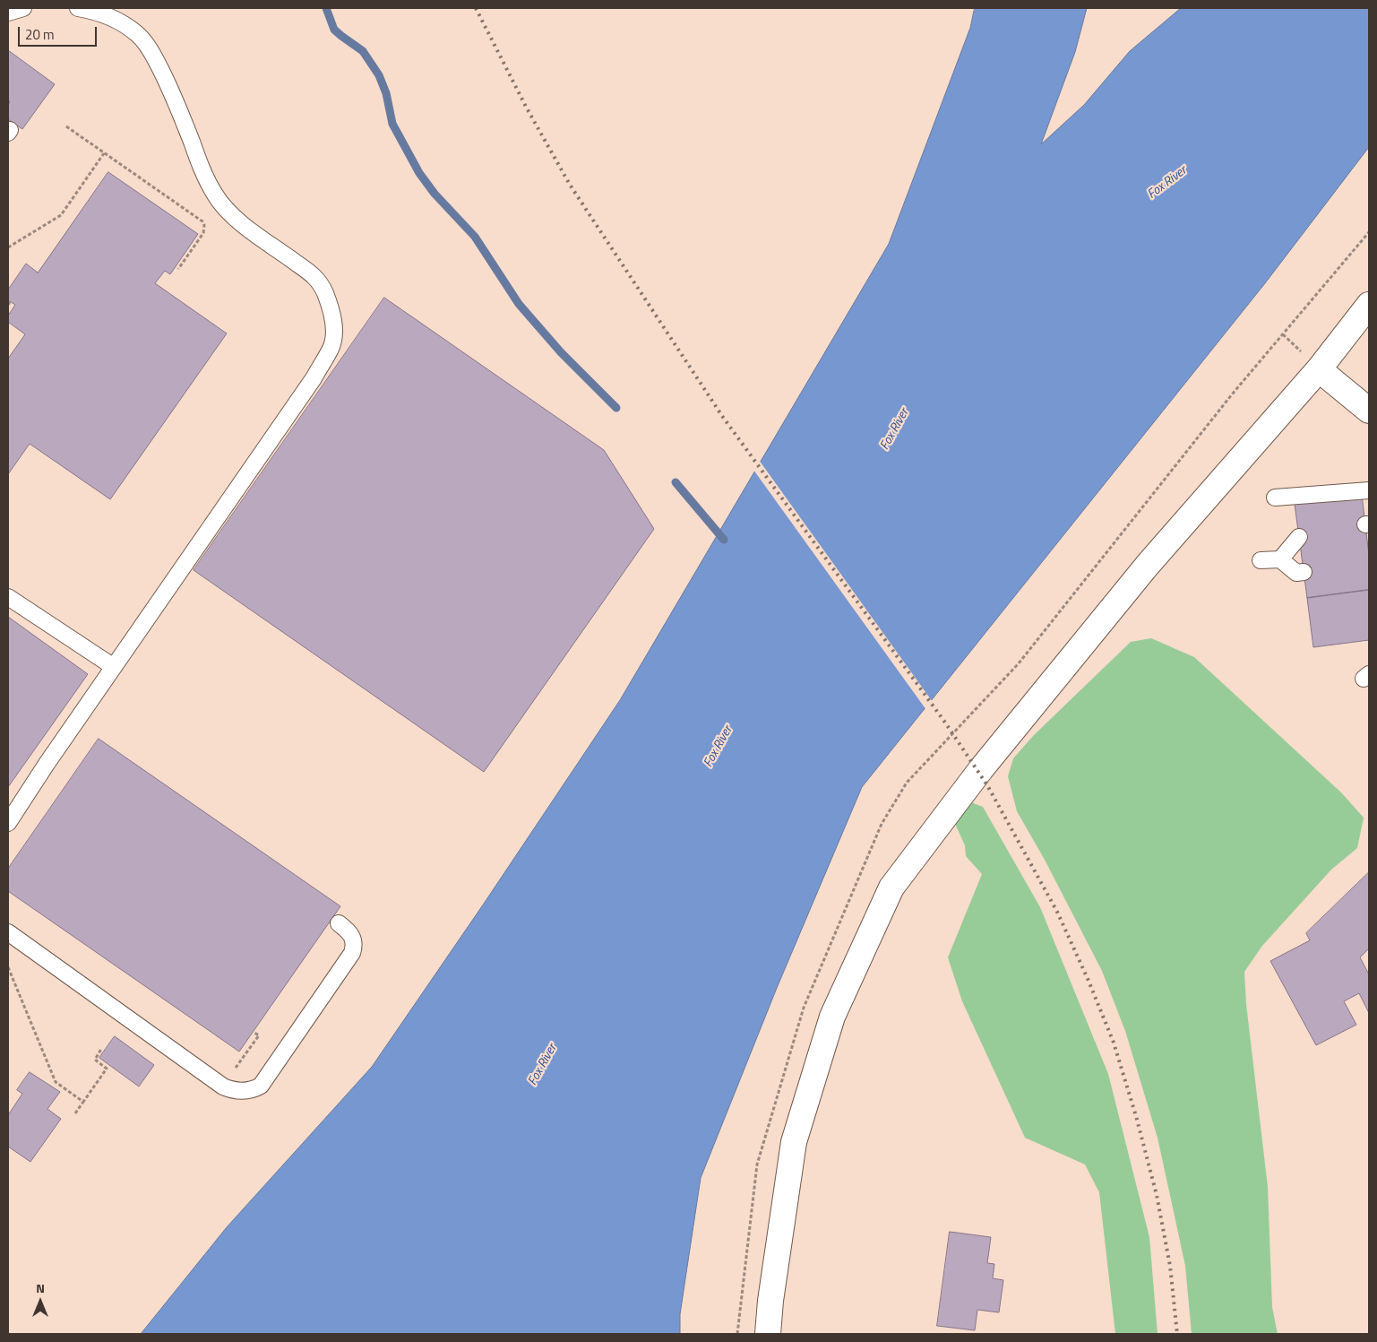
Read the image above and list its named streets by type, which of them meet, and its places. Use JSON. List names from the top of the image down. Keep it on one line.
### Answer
{"water":["Fox River"],"scale_bar":"20 m","north":"top"}
